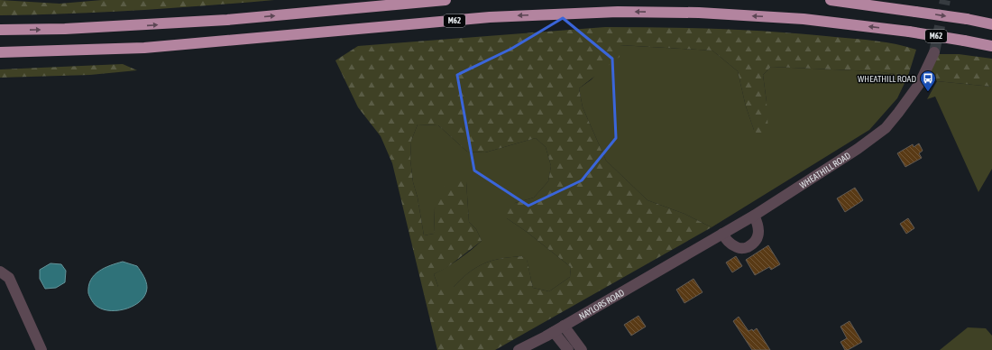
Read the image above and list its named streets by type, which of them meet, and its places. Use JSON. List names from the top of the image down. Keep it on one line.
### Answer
{"streets":{"highway":["M62"],"street":["WHEATHILL ROAD","NAYLORS ROAD"]},"crossings":[["WHEATHILL ROAD","NAYLORS ROAD"]],"places":{"bus stop":["WHEATHILL ROAD"]}}
